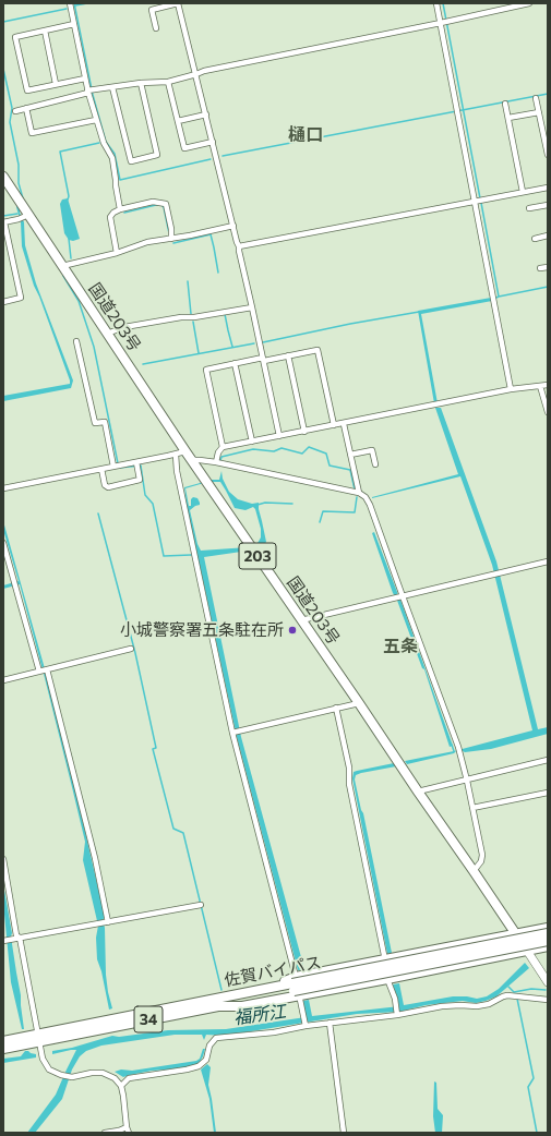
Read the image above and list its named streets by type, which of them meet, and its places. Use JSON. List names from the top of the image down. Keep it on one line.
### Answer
{"streets":{"highway":["国道203号","203","佐賀バイパス","34"]},"districts":["樋口","五条"],"water":["福所江"],"places":["小城警察署五条駐在所"]}
